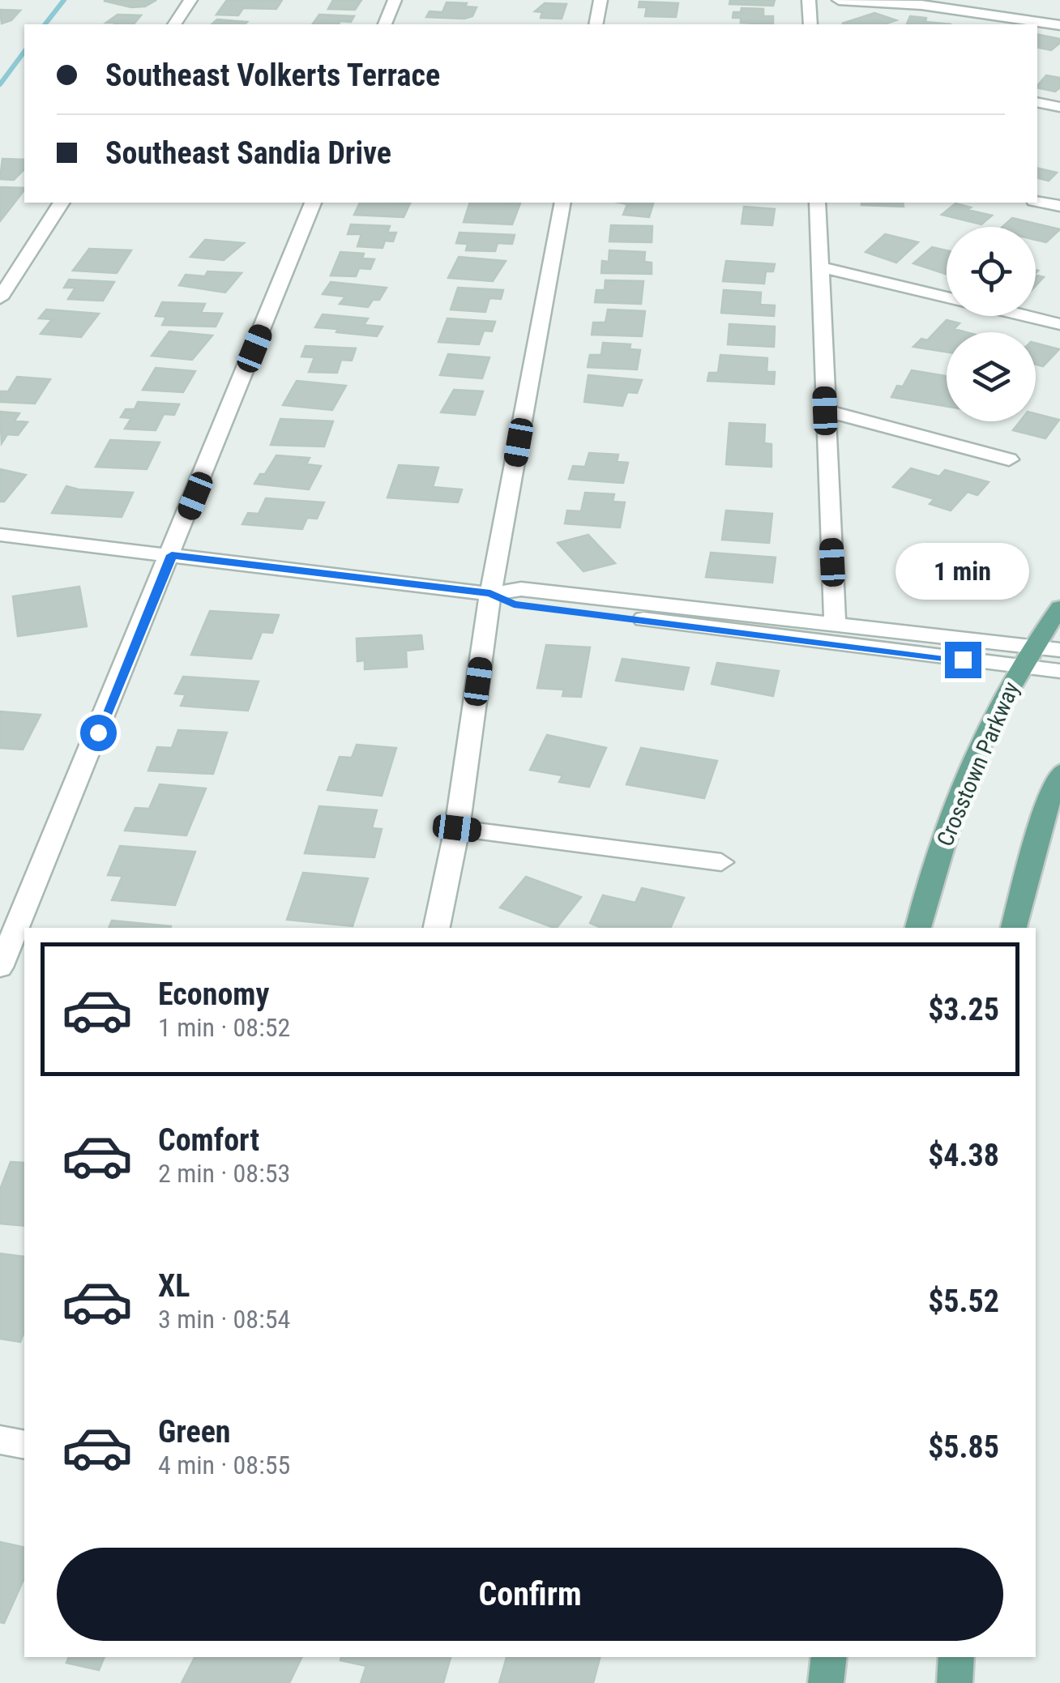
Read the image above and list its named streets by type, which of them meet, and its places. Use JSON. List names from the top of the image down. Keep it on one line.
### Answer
{"streets":{"main road":["Crosstown Parkway"]},"page":{"banner":["Southeast Volkerts Terrace","Southeast Sandia Drive"],"bubble":"1 min","list":[{"name":"Economy","note":"1 min · 08:52","value":"$3.25"},{"name":"Comfort","note":"2 min · 08:53","value":"$4.38"},{"name":"XL","note":"3 min · 08:54","value":"$5.52"},{"name":"Green","note":"4 min · 08:55","value":"$5.85"}],"buttons":"Confirm"}}
